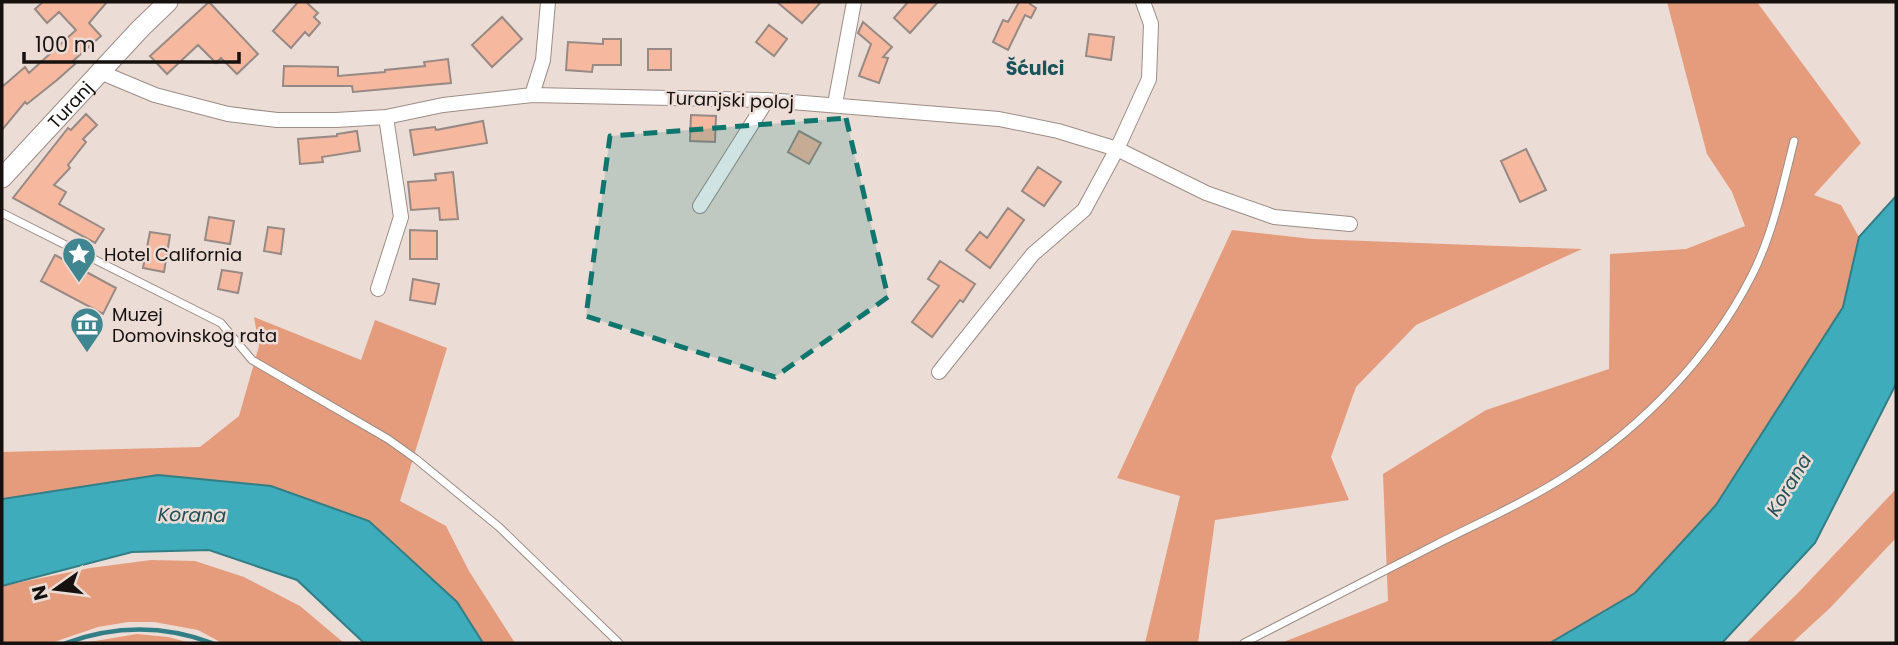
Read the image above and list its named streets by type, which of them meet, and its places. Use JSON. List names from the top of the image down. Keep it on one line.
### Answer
{"streets":{"main road":["Turanj"],"street":["Turanjski poloj"]},"crossings":[["Turanjski poloj","Turanj"]],"districts":["Šćulci"],"water":["Korana"],"places":{"place":["Hotel California"],"museum":["Muzej Domovinskog rata"]},"scale_bar":"100 m","north":"left"}
